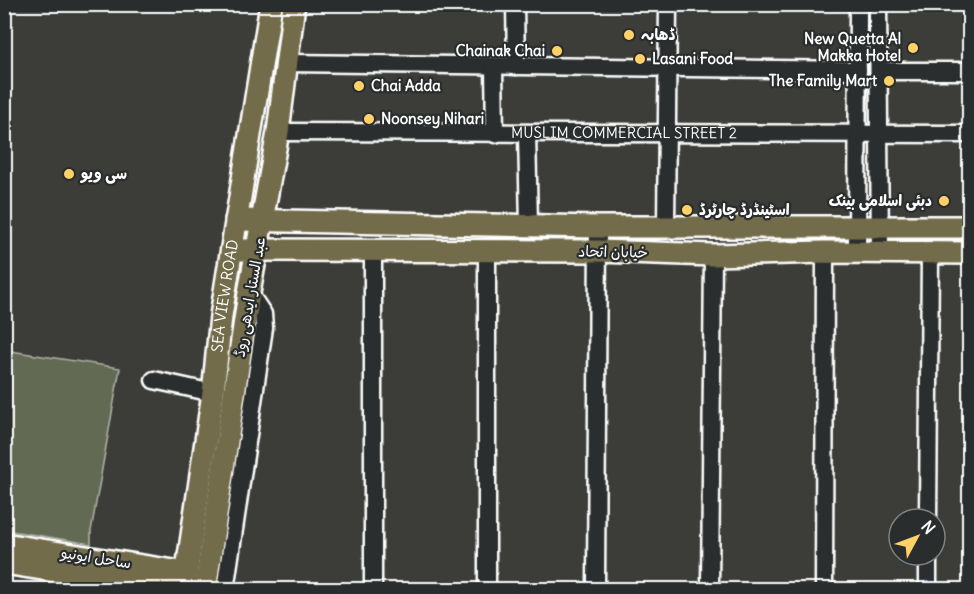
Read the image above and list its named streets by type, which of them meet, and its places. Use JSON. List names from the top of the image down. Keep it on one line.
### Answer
{"streets":{"main road":["خیابان اتحاد","SEA VIEW ROAD","عبد الستار ایدھی روڈ","ساحل ایونیو"],"street":["MUSLIM COMMERCIAL STREET 2"]},"crossings":[["MUSLIM COMMERCIAL STREET 2","عبد الستار ایدھی روڈ"],["خیابان اتحاد","SEA VIEW ROAD"],["خیابان اتحاد","عبد الستار ایدھی روڈ"],["SEA VIEW ROAD","ساحل ایونیو"]],"places":["ڈھابہ","New Quetta Al Makka Hotel","Chainak Chai","Lasani Food","The Family Mart","Chai Adda","Noonsey Nihari","سی ویو","دبئی اسلامی بینک","اسٹینڈرڈ چارٹرڈ"],"north":"top right"}
